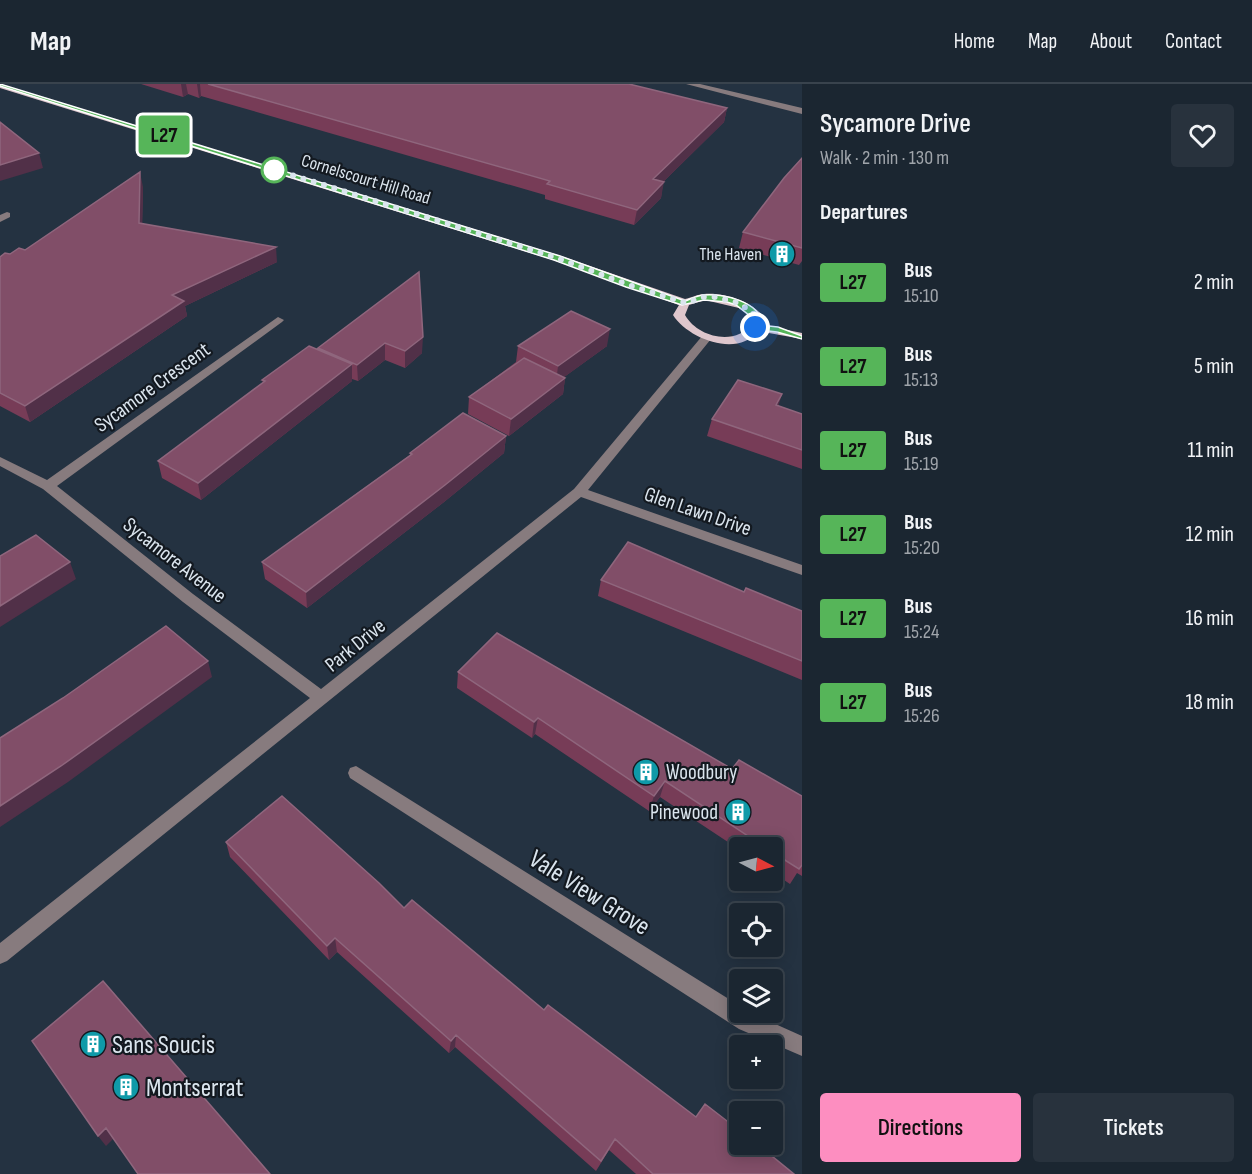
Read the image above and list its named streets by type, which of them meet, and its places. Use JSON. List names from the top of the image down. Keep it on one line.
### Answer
{"streets":{"main road":["Cornelscourt Hill Road"],"street":["Sycamore Crescent","Glen Lawn Drive","Sycamore Avenue","Park Drive","Vale View Grove"]},"crossings":[["Sycamore Crescent","Sycamore Avenue"],["Glen Lawn Drive","Park Drive"],["Sycamore Avenue","Park Drive"]],"places":{"building":["The Haven","Woodbury","Pinewood","Sans Soucis","Montserrat"]},"lines":["bus line L27"],"north":"right","page":{"header":"Map","nav":["Home","Map","About","Contact"],"on_map":"L27","heading":[["Sycamore Drive","Walk · 2 min · 130 m"],"Departures"],"list":[{"mark":"L27","name":"Bus","note":"15:10","value":"2 min"},{"mark":"L27","name":"Bus","note":"15:13","value":"5 min"},{"mark":"L27","name":"Bus","note":"15:19","value":"11 min"},{"mark":"L27","name":"Bus","note":"15:20","value":"12 min"},{"mark":"L27","name":"Bus","note":"15:24","value":"16 min"},{"mark":"L27","name":"Bus","note":"15:26","value":"18 min"}],"map_buttons":["+","−"],"buttons":["Directions","Tickets"]}}
